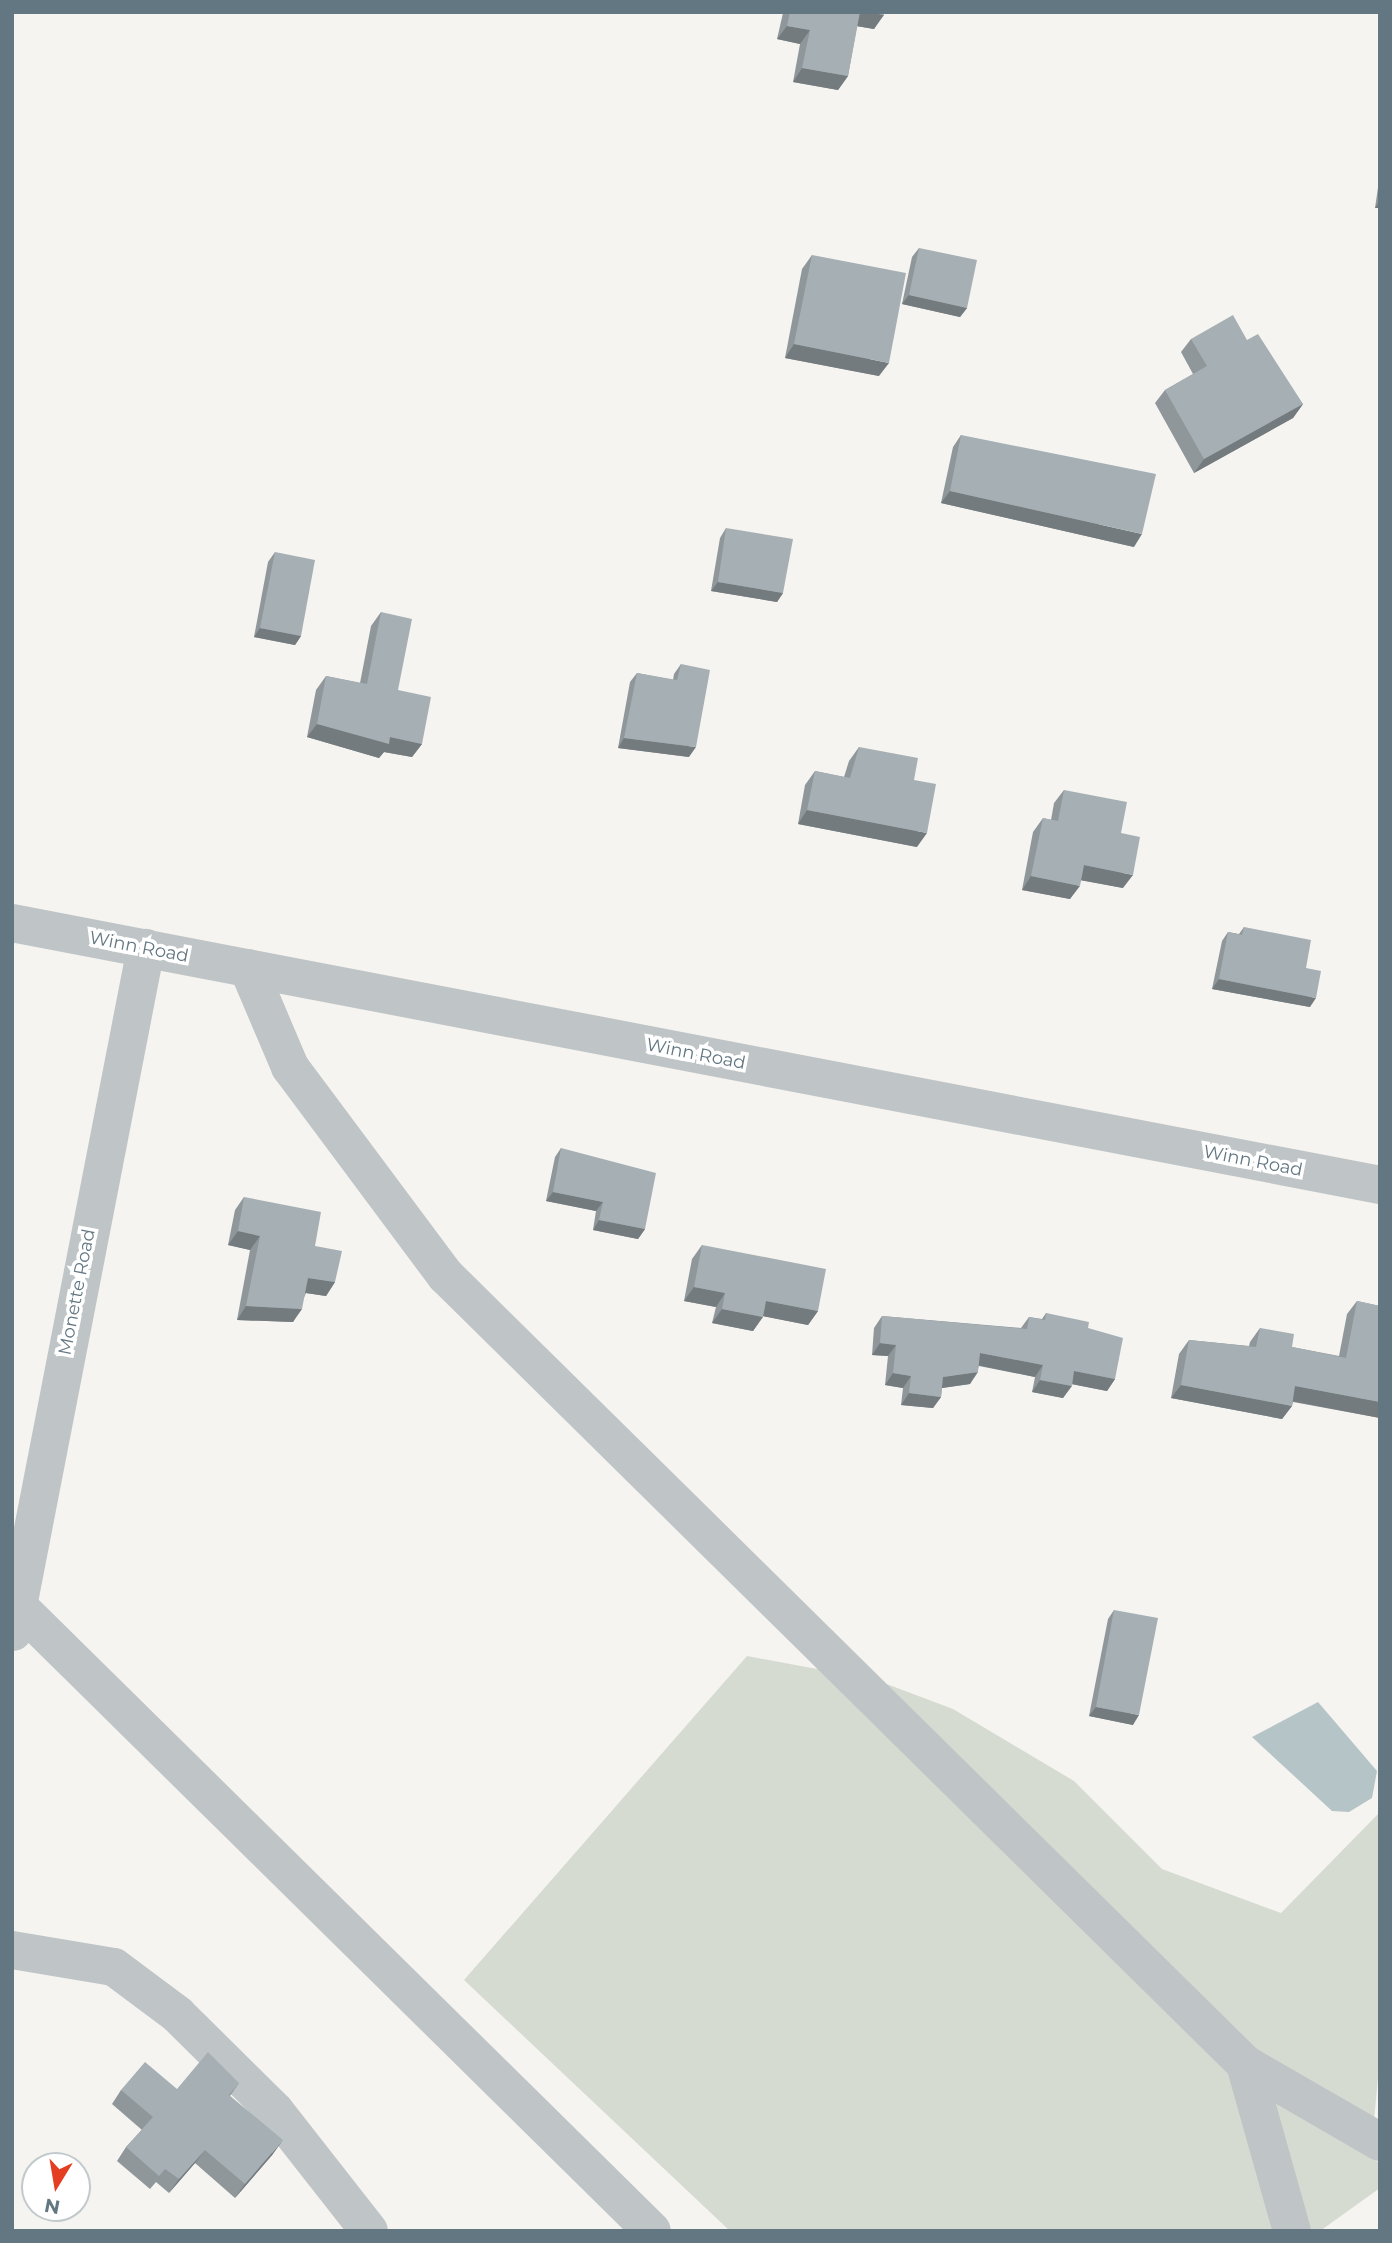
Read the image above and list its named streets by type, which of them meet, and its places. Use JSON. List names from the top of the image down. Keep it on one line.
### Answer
{"streets":{"street":["Winn Road","Monette Road"]},"crossings":[["Winn Road","Monette Road"]],"north":"bottom"}
